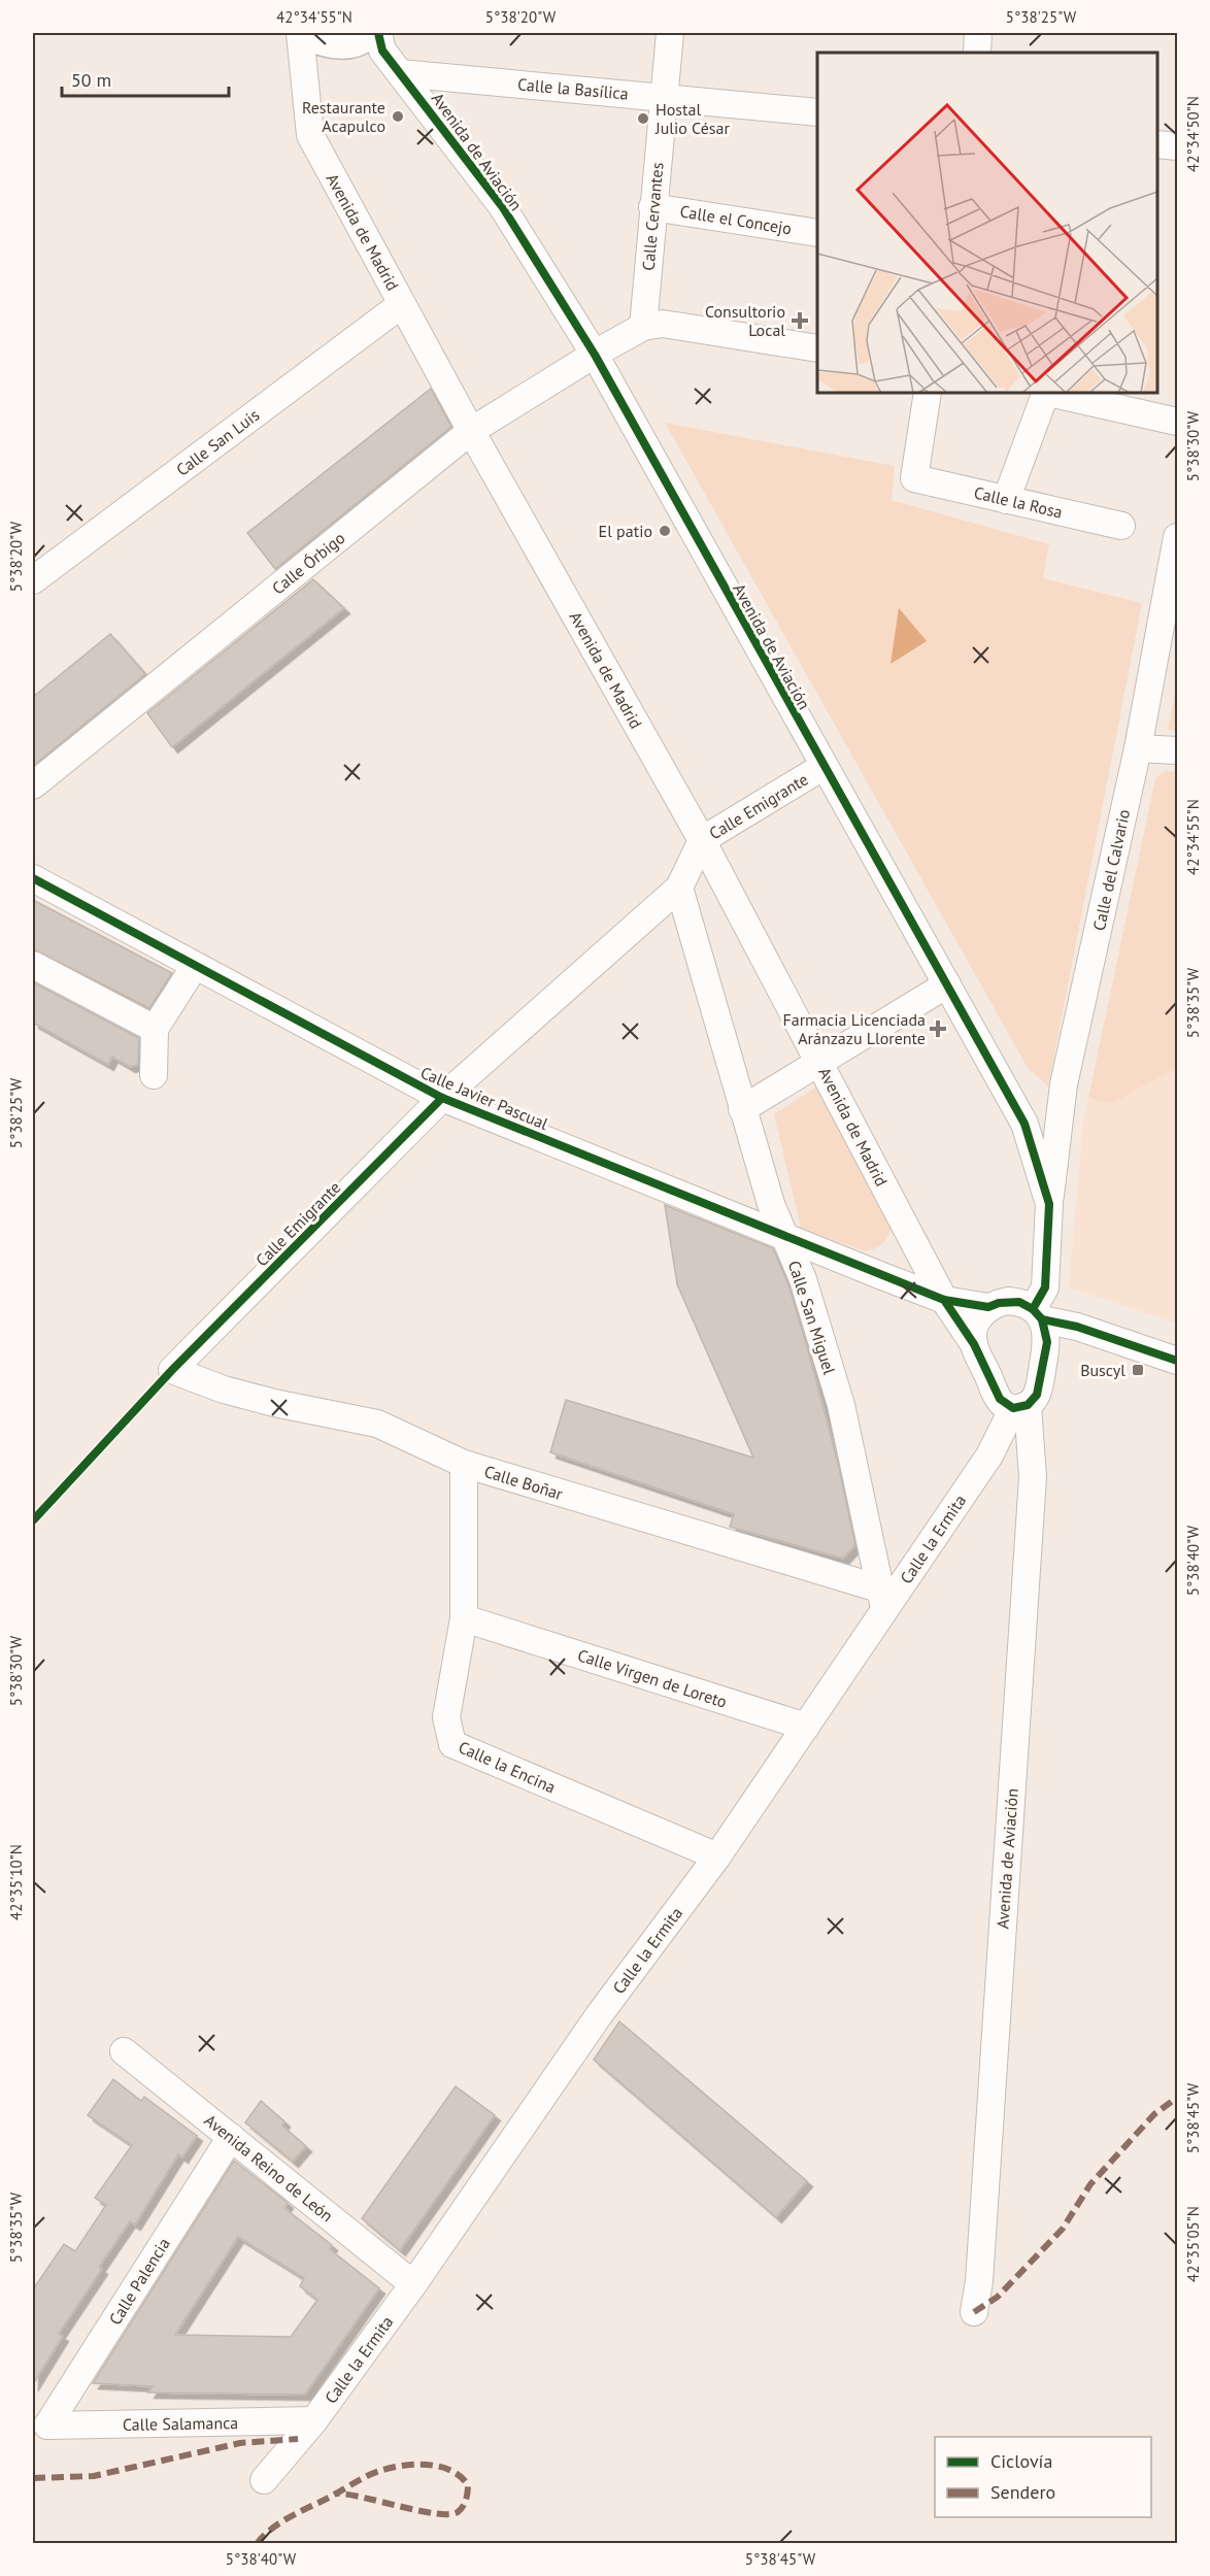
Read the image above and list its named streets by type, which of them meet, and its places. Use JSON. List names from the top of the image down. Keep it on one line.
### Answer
{"streets":{"street":["Calle la Basílica","Avenida de Aviación","Calle Cervantes","Calle el Concejo","Avenida de Madrid","Calle San Luis","Calle la Rosa","Calle Órbigo","Calle Emigrante","Calle del Calvario","Calle Javier Pascual","Calle San Miguel","Calle Boñar","Calle la Ermita","Calle Virgen de Loreto","Calle la Encina","Avenida Reino de León","Calle Palencia","Calle Salamanca"]},"crossings":[["Calle la Basílica","Avenida de Aviación"],["Calle la Basílica","Calle Cervantes"],["Avenida de Aviación","Calle Órbigo"],["Avenida de Aviación","Calle Emigrante"],["Avenida de Aviación","Calle del Calvario"],["Avenida de Aviación","Calle la Ermita"],["Calle Cervantes","Calle el Concejo"],["Calle Cervantes","Calle Órbigo"],["Avenida de Madrid","Calle San Luis"],["Avenida de Madrid","Calle Órbigo"],["Avenida de Madrid","Calle Emigrante"],["Avenida de Madrid","Calle Javier Pascual"],["Calle Emigrante","Calle Javier Pascual"],["Calle Emigrante","Calle San Miguel"],["Calle Emigrante","Calle Boñar"],["Calle Javier Pascual","Calle San Miguel"],["Calle San Miguel","Calle Boñar"],["Calle San Miguel","Calle la Ermita"],["Calle Boñar","Calle la Ermita"],["Calle Boñar","Calle la Encina"],["Calle la Ermita","Calle Virgen de Loreto"],["Calle la Ermita","Calle la Encina"],["Calle la Ermita","Avenida Reino de León"],["Calle la Ermita","Calle Salamanca"],["Calle Virgen de Loreto","Calle la Encina"],["Avenida Reino de León","Calle Palencia"],["Calle Palencia","Calle Salamanca"]],"places":{"other":["Restaurante Acapulco","Hostal Julio César","El patio"],"health":["Consultorio Local","Farmacia Licenciada Aránzazu Llorente"],"transit":["Buscyl"]},"legend":["Ciclovía","Sendero"],"scale_bar":"50 m","coordinates":["42°34'55\"N","5°38'20\"W","5°38'25\"W","42°34'50\"N","5°38'30\"W","5°38'35\"W","5°38'40\"W","42°35'10\"N","5°38'45\"W","42°35'05\"N"]}
